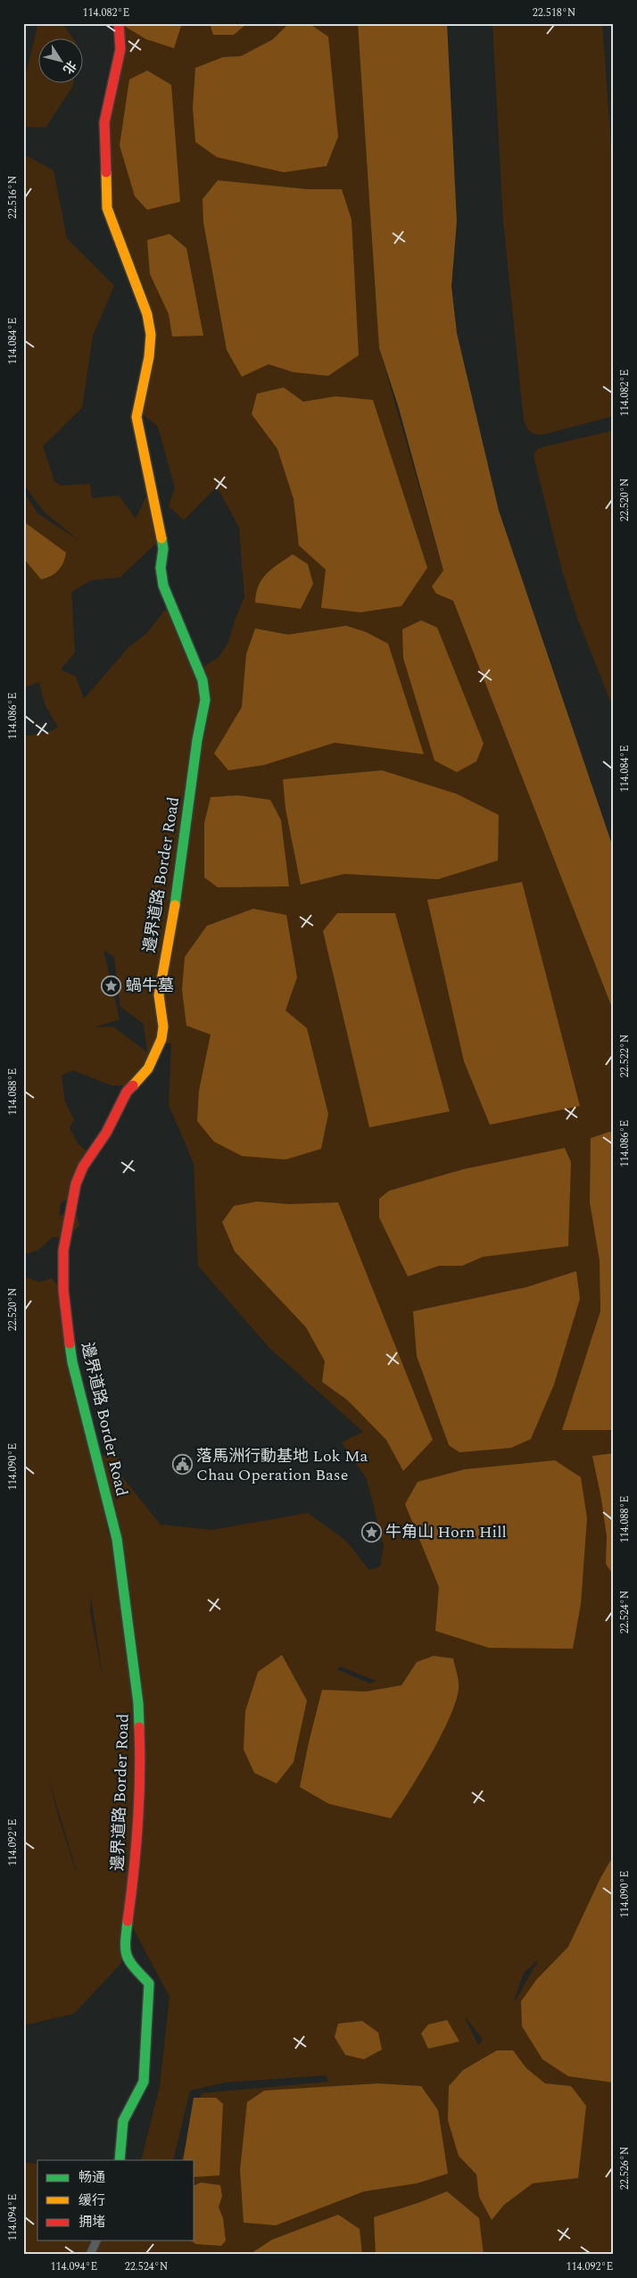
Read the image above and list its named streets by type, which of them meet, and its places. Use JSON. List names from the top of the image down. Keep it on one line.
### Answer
{"streets":{"street":["邊界道路 Border Road"]},"places":{"place":["蝸牛墓","牛角山 Horn Hill"],"public building":["落馬洲行動基地 Lok Ma Chau Operation Base"]},"legend":["畅通","缓行","拥堵"],"north":"bottom right","coordinates":["114.082°E","22.518°N","22.516°N","114.084°E","22.520°N","114.086°E","22.522°N","114.088°E","114.090°E","22.524°N","114.092°E","22.526°N","114.094°E"]}
